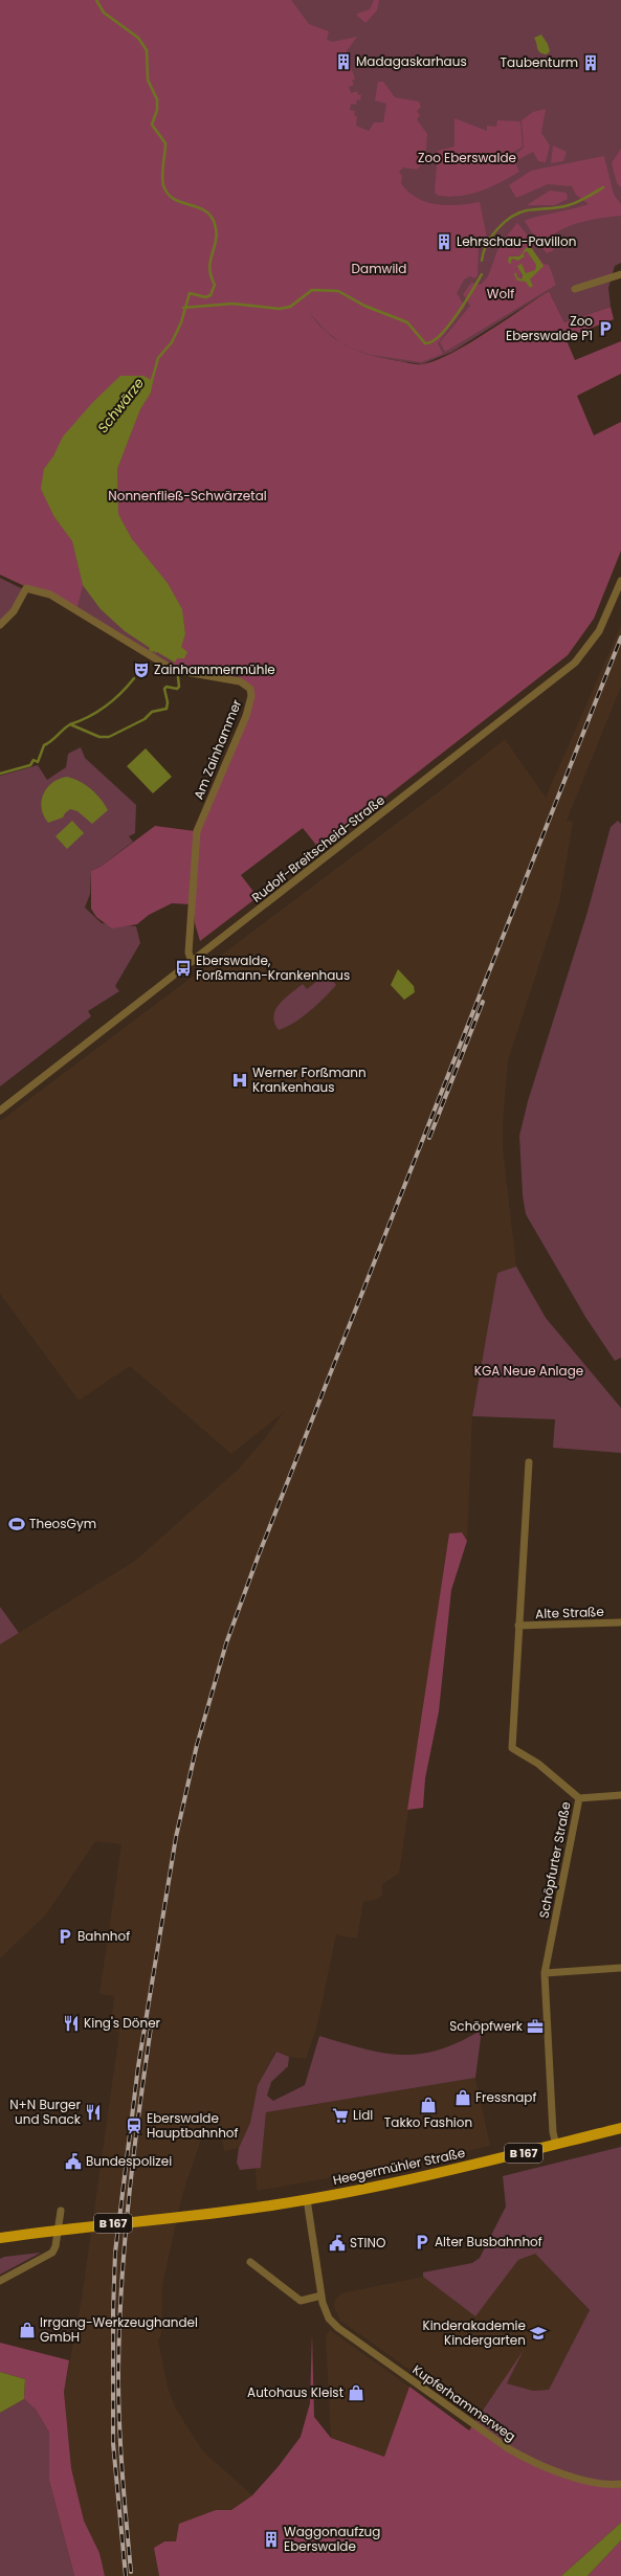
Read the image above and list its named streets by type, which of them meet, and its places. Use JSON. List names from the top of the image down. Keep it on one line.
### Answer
{"streets":{"main road":["B 167","Heegermühler Straße"],"street":["Am Zainhammer","Rudolf-Breitscheid-Straße","Alte Straße","Schöpfurter Straße","Kupferhammerweg"]},"crossings":[["Am Zainhammer","Rudolf-Breitscheid-Straße"],["Alte Straße","Schöpfurter Straße"],["Schöpfurter Straße","Heegermühler Straße"],["Heegermühler Straße","Kupferhammerweg"]],"water":["Schwärze"],"parks":["Zoo Eberswalde","Damwild","Wolf","Nonnenfließ-Schwärzetal","KGA Neue Anlage"],"places":{"building":["Madagaskarhaus","Taubenturm","Lehrschau-Pavillon","Waggonaufzug Eberswalde"],"parking":["Zoo Eberswalde P1","Bahnhof","Alter Busbahnhof"],"theatre":["Zainhammermühle"],"bus stop":["Eberswalde, Forßmann-Krankenhaus"],"hospital":["Werner Forßmann Krankenhaus"],"sports":["TheosGym"],"restaurant":["King's Döner","N+N Burger und Snack"],"office":["Schöpfwerk"],"shop":["Fressnapf","Takko Fashion","Irrgang-Werkzeughandel GmbH","Autohaus Kleist"],"supermarket":["Lidl"],"station":["Eberswalde Hauptbahnhof"],"public building":["Bundespolizei","STINO"],"school or university":["Kinderakademie Kindergarten"]}}
